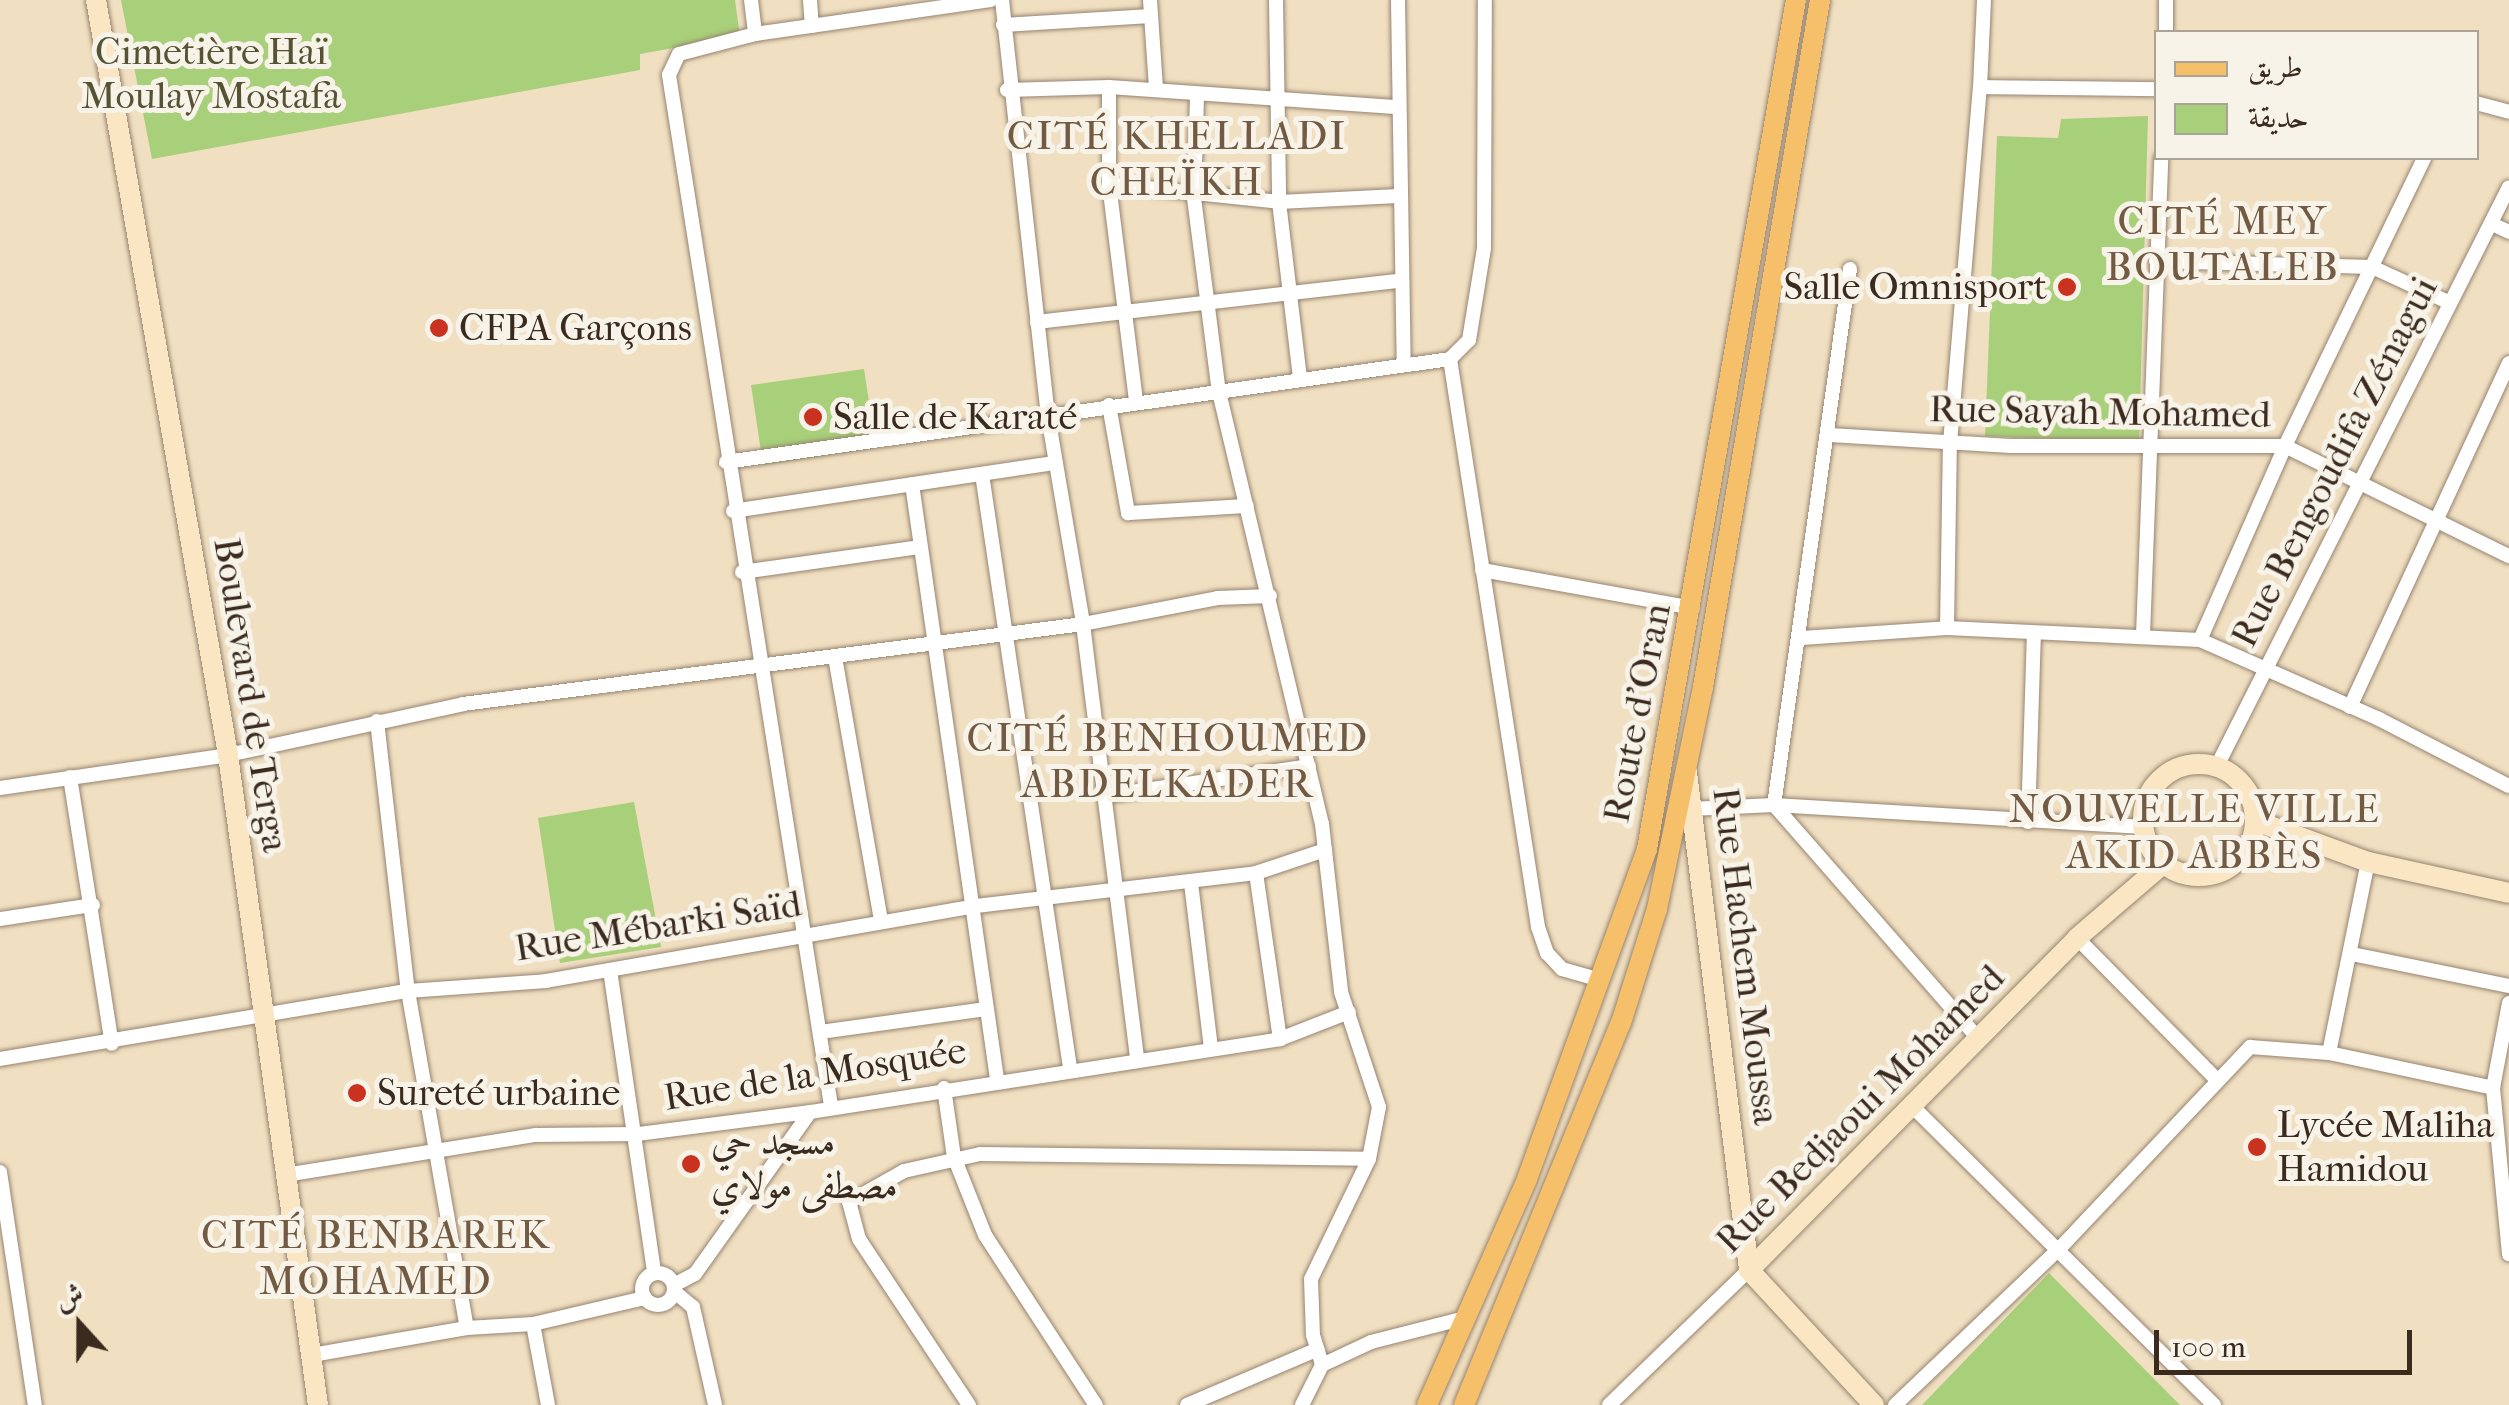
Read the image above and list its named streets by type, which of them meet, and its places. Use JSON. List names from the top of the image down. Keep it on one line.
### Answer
{"streets":{"main road":["Route d'Oran"],"street":["Rue Sayah Mohamed","Rue Bengoudifa Zénagui","Boulevard de Terga","Rue Mébarki Saïd","Rue Hachem Moussa","Rue de la Mosquée","Rue Bedjaoui Mohamed"]},"crossings":[["Rue Sayah Mohamed","Rue Bengoudifa Zénagui"],["Rue Bengoudifa Zénagui","Rue Bedjaoui Mohamed"],["Boulevard de Terga","Rue Mébarki Saïd"],["Boulevard de Terga","Rue de la Mosquée"],["Route d'Oran","Rue Hachem Moussa"],["Rue Hachem Moussa","Rue Bedjaoui Mohamed"]],"districts":["CITÉ KHELLADI CHEÏKH","CITÉ MEY BOUTALEB","CITÉ BENHOUMED ABDELKADER","NOUVELLE VILLE AKID ABBÈS","CITÉ BENBAREK MOHAMED"],"parks":["Cimetière Haï Moulay Mostafa"],"places":["Salle Omnisport","CFPA Garçons","Salle de Karaté","Sureté urbaine","Lycée Maliha Hamidou","مسجد حي مصطفى مولاي"],"legend":["طريق","حديقة"],"scale_bar":"100 m","north":"top"}
